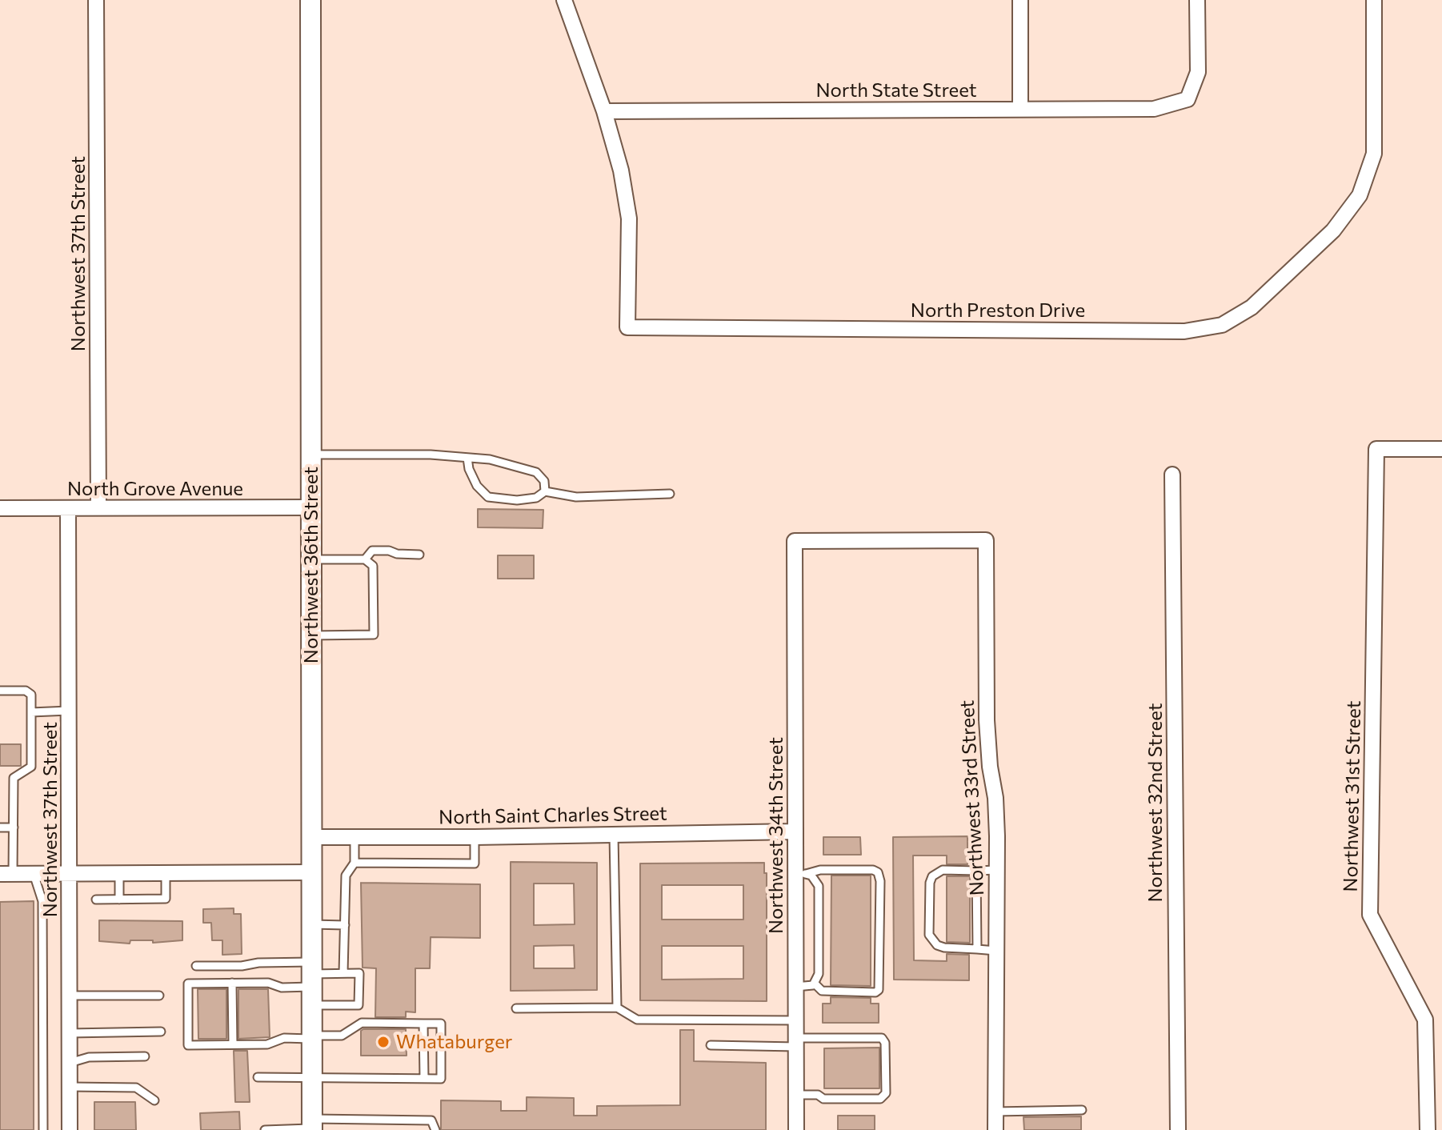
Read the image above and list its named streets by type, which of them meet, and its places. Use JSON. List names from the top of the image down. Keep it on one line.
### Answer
{"streets":{"main road":["Northwest 36th Street"],"street":["North State Street","Northwest 37th Street","North Preston Drive","North Grove Avenue","Northwest 31st Street","Northwest 33rd Street","Northwest 32nd Street","North Saint Charles Street","Northwest 34th Street"]},"crossings":[["North State Street","North Preston Drive"],["Northwest 37th Street","North Grove Avenue"],["North Grove Avenue","Northwest 36th Street"],["Northwest 36th Street","North Saint Charles Street"],["Northwest 33rd Street","Northwest 34th Street"],["North Saint Charles Street","Northwest 34th Street"]],"places":["Whataburger"]}
